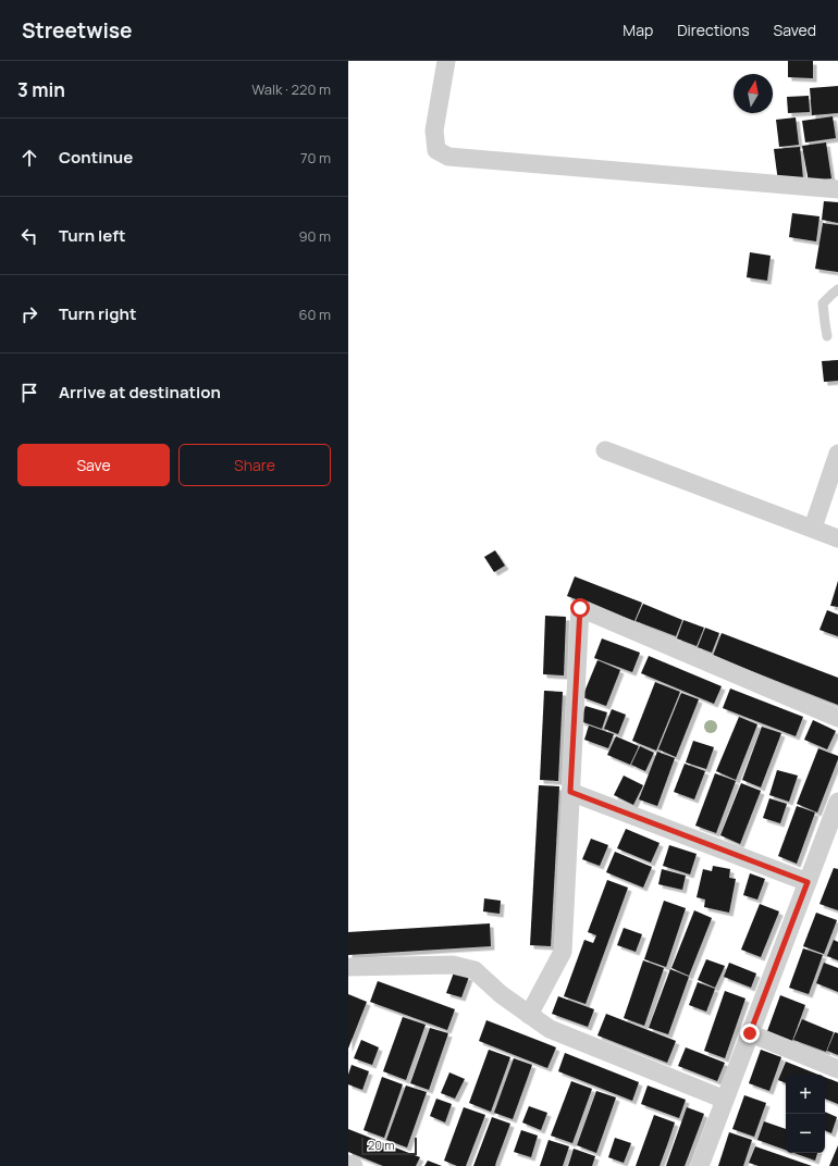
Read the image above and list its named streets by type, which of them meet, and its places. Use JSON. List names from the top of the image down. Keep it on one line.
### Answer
{"scale_bar":"20 m","north":"top","page":{"header":"Streetwise","nav":["Map","Directions","Saved"],"heading":["3 min","Walk · 220 m"],"list":[["Continue","70 m"],["Turn left","90 m"],["Turn right","60 m"],"Arrive at destination"],"buttons":["Save","Share"],"map_buttons":["+","−"],"scale":"20 m"}}
